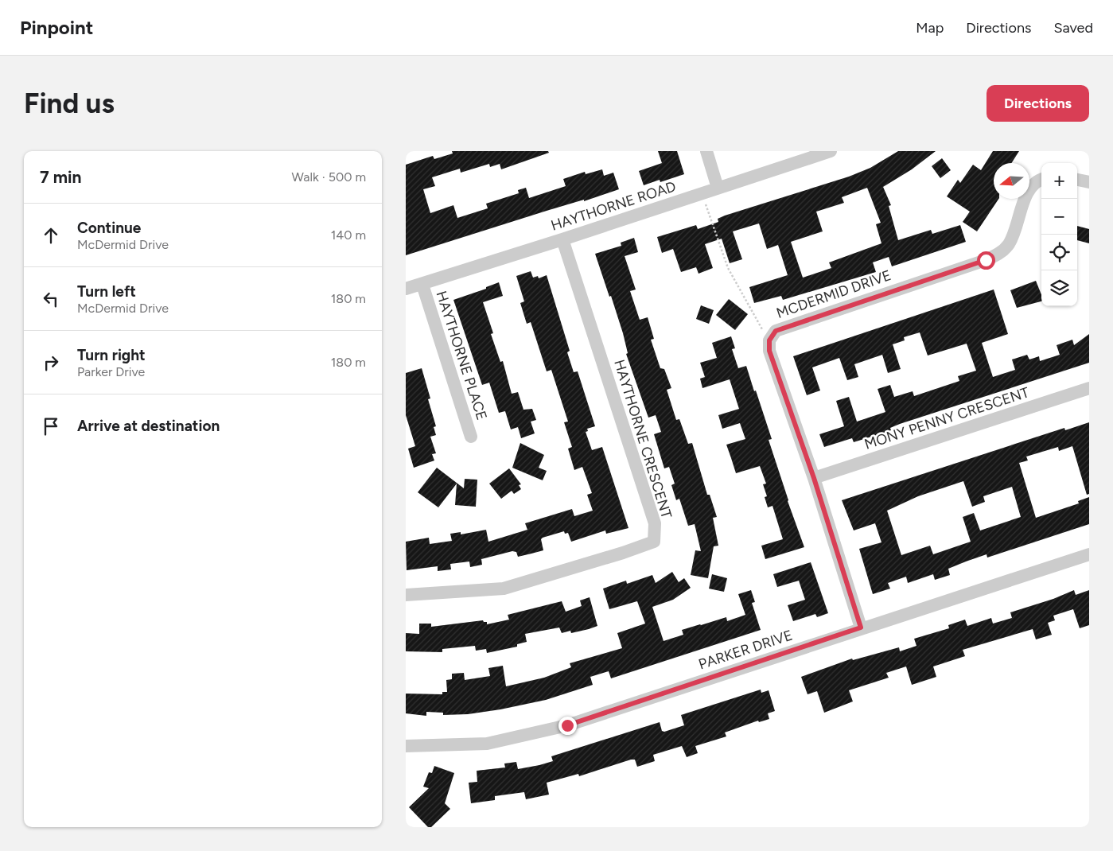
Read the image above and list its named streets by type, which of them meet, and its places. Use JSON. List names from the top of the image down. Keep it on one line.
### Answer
{"streets":{"street":["HAYTHORNE ROAD","MCDERMID DRIVE","HAYTHORNE PLACE","MONY PENNY CRESCENT","HAYTHORNE CRESCENT","PARKER DRIVE"]},"crossings":[["HAYTHORNE ROAD","HAYTHORNE PLACE"],["HAYTHORNE ROAD","HAYTHORNE CRESCENT"],["MCDERMID DRIVE","MONY PENNY CRESCENT"],["MCDERMID DRIVE","PARKER DRIVE"]],"north":"left","page":{"header":"Pinpoint","nav":["Map","Directions","Saved"],"buttons":"Directions","title":"Find us","heading":["7 min","Walk · 500 m"],"map_buttons":["+","−"],"list":[["Continue","McDermid Drive","140 m"],["Turn left","McDermid Drive","180 m"],["Turn right","Parker Drive","180 m"],"Arrive at destination"]}}
